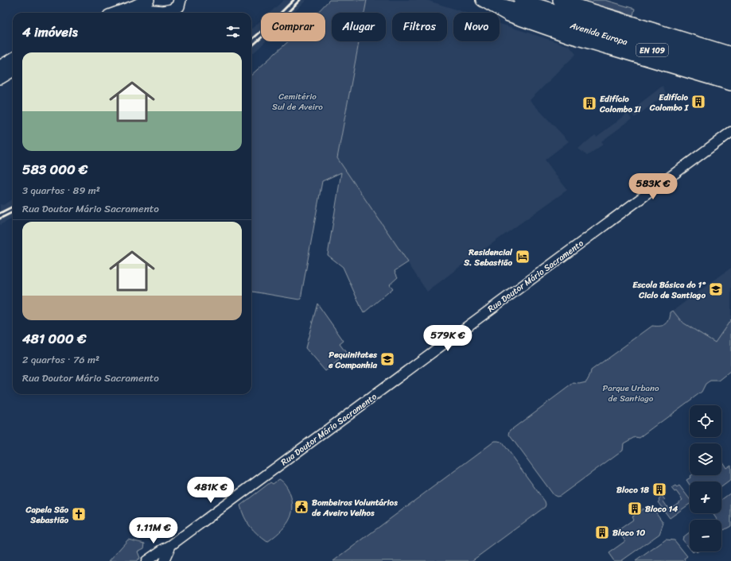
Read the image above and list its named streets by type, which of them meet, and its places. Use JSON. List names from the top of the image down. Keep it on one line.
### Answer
{"streets":{"main road":["Avenida Europa","EN 109"],"street":["Rua Doutor Mário Sacramento"]},"parks":["Cemitério Sul de Aveiro","Parque Urbano de Santiago"],"places":{"building":["Edifício Colombo I","Edifício Colombo II","Bloco 18","Bloco 14","Bloco 10"],"hotel":["Residencial S. Sebastião"],"school or university":["Escola Básica do 1° Ciclo de Santiago","Pequinitates e Companhia"],"public building":["Bombeiros Voluntários de Aveiro Velhos"],"church":["Capela São Sebastião"]},"page":{"chip":["Comprar","Alugar","Filtros","Novo"],"heading":"4 imóveis","list":[{"name":"583 000 €","note":"3 quartos · 89 m² · Rua Doutor Mário Sacramento"},{"name":"481 000 €","note":"2 quartos · 76 m² · Rua Doutor Mário Sacramento"}],"price":["583K €","579K €","481K €","1.11M €"],"map_buttons":["+","−"]}}
